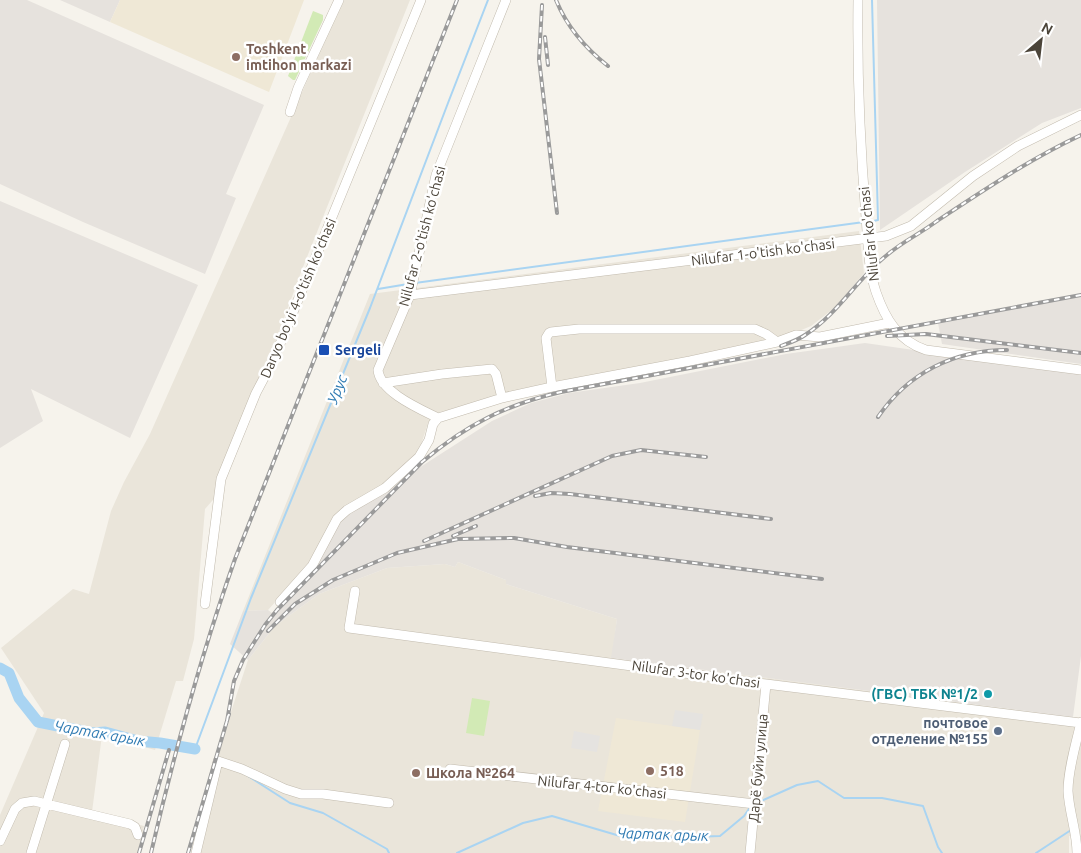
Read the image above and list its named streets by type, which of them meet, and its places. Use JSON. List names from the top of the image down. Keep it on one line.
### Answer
{"streets":{"street":["Nilufar ko'chasi","Nilufar 2-o'tish ko'chasi","Nilufar 1-o'tish ko'chasi","Daryo bo'yi 4-o'tish ko'chasi","Nilufar 3-tor ko'chasi","Дарё буйи улица","Nilufar 4-tor ko'chasi"]},"crossings":[["Nilufar ko'chasi","Nilufar 1-o'tish ko'chasi"],["Nilufar 2-o'tish ko'chasi","Nilufar 1-o'tish ko'chasi"],["Nilufar 3-tor ko'chasi","Дарё буйи улица"],["Дарё буйи улица","Nilufar 4-tor ko'chasi"]],"water":["Урус","Чартак арык"],"places":{"other":["Toshkent imtihon markazi","(ГВС) ТБК №1/2","почтовое отделение №155","518","Школа №264"],"transit":["Sergeli"]},"north":"top right"}
